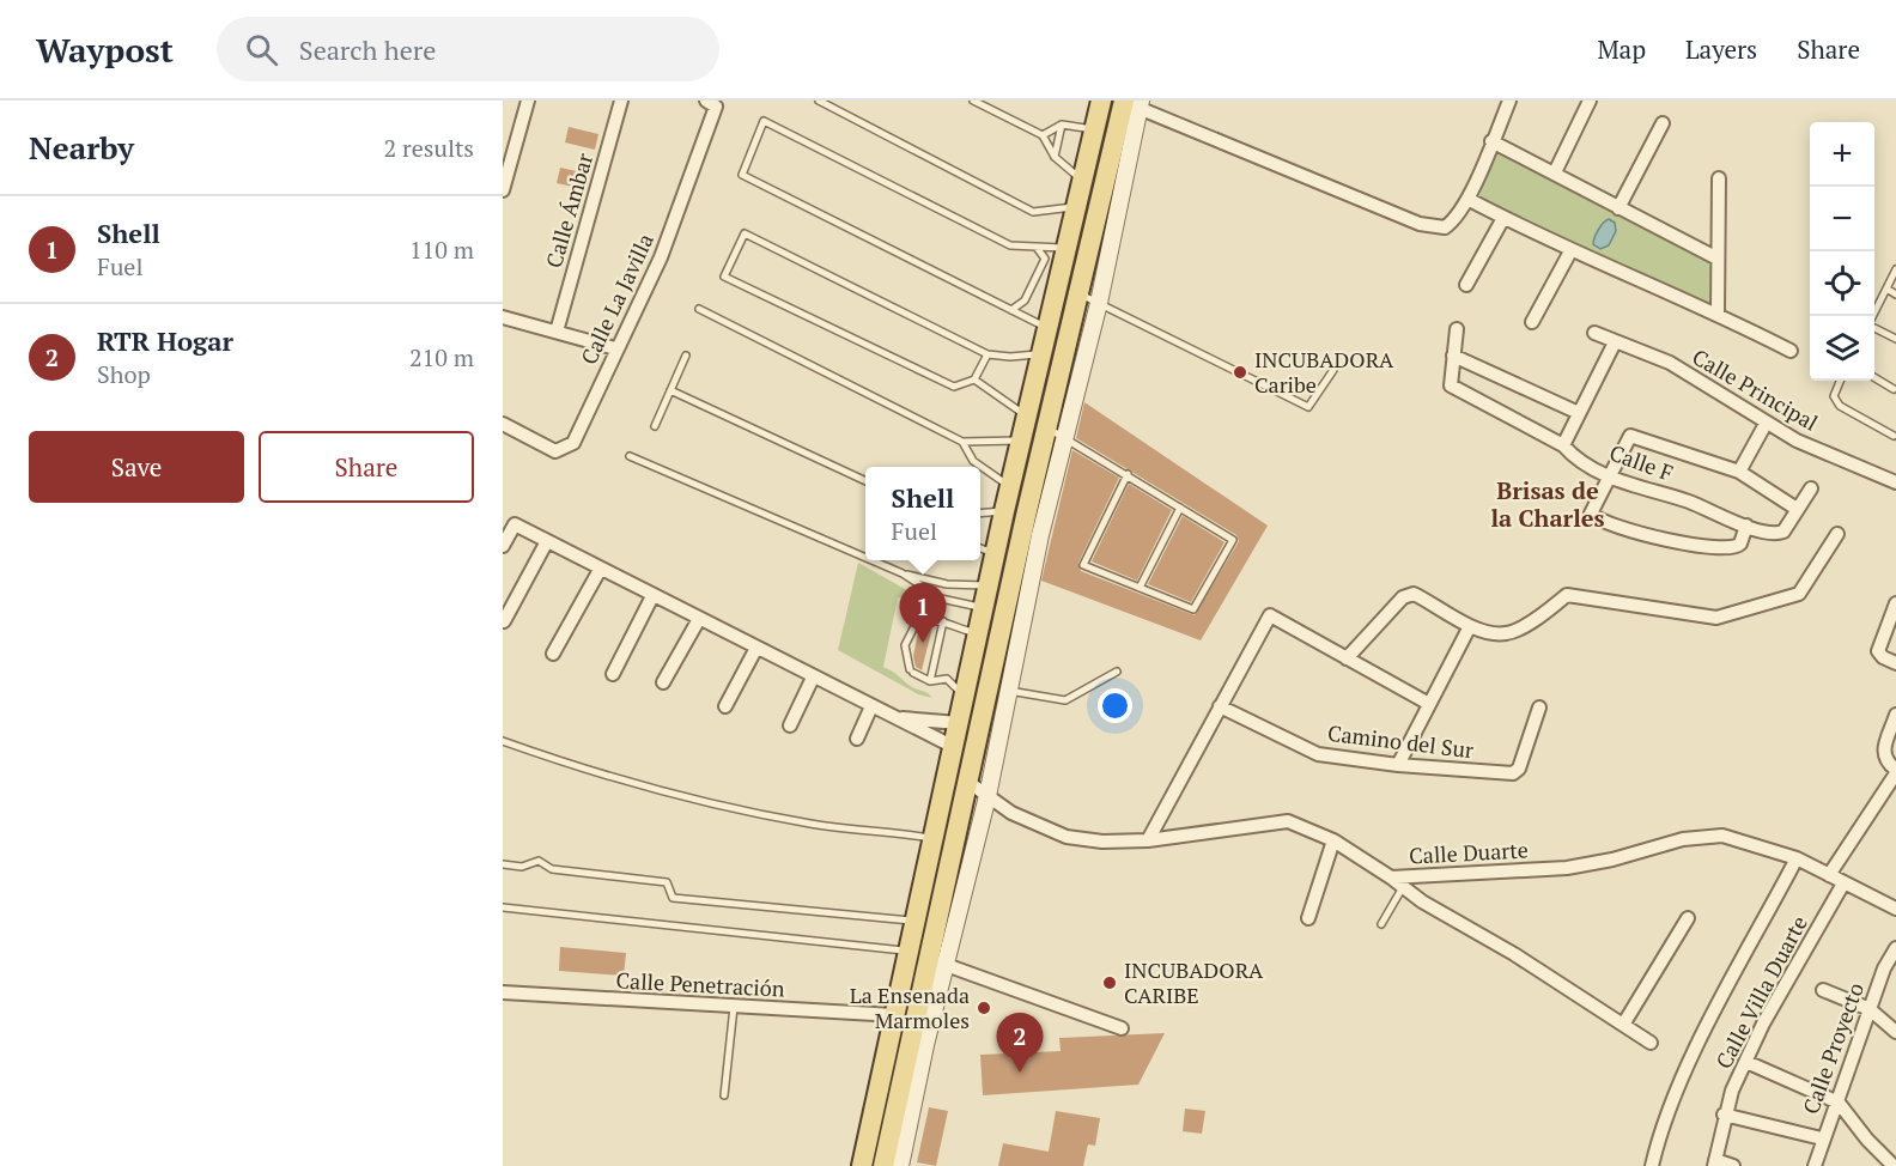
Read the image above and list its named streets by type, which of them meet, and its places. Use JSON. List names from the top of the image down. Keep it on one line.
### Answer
{"streets":{"street":["Calle Ámbar","Calle La Javilla","Calle Principal","Calle F","Camino del Sur","Calle Duarte","Calle Penetración","Calle Villa Duarte","Calle Proyecto"]},"crossings":[["Calle Duarte","Calle Villa Duarte"]],"districts":["Brisas de la Charles"],"places":["INCUBADORA Caribe","INCUBADORA CARIBE","La Ensenada Marmoles"],"page":{"header":"Waypost","search":"Search here","nav":["Map","Layers","Share"],"heading":["Nearby","2 results"],"map_buttons":["+","−"],"list":[{"mark":"1","name":"Shell","note":"Fuel","value":"110 m"},{"mark":"2","name":"RTR Hogar","note":"Shop","value":"210 m"}],"buttons":["Save","Share"],"popup":["Shell","Fuel"],"pins":["1","2"]}}
